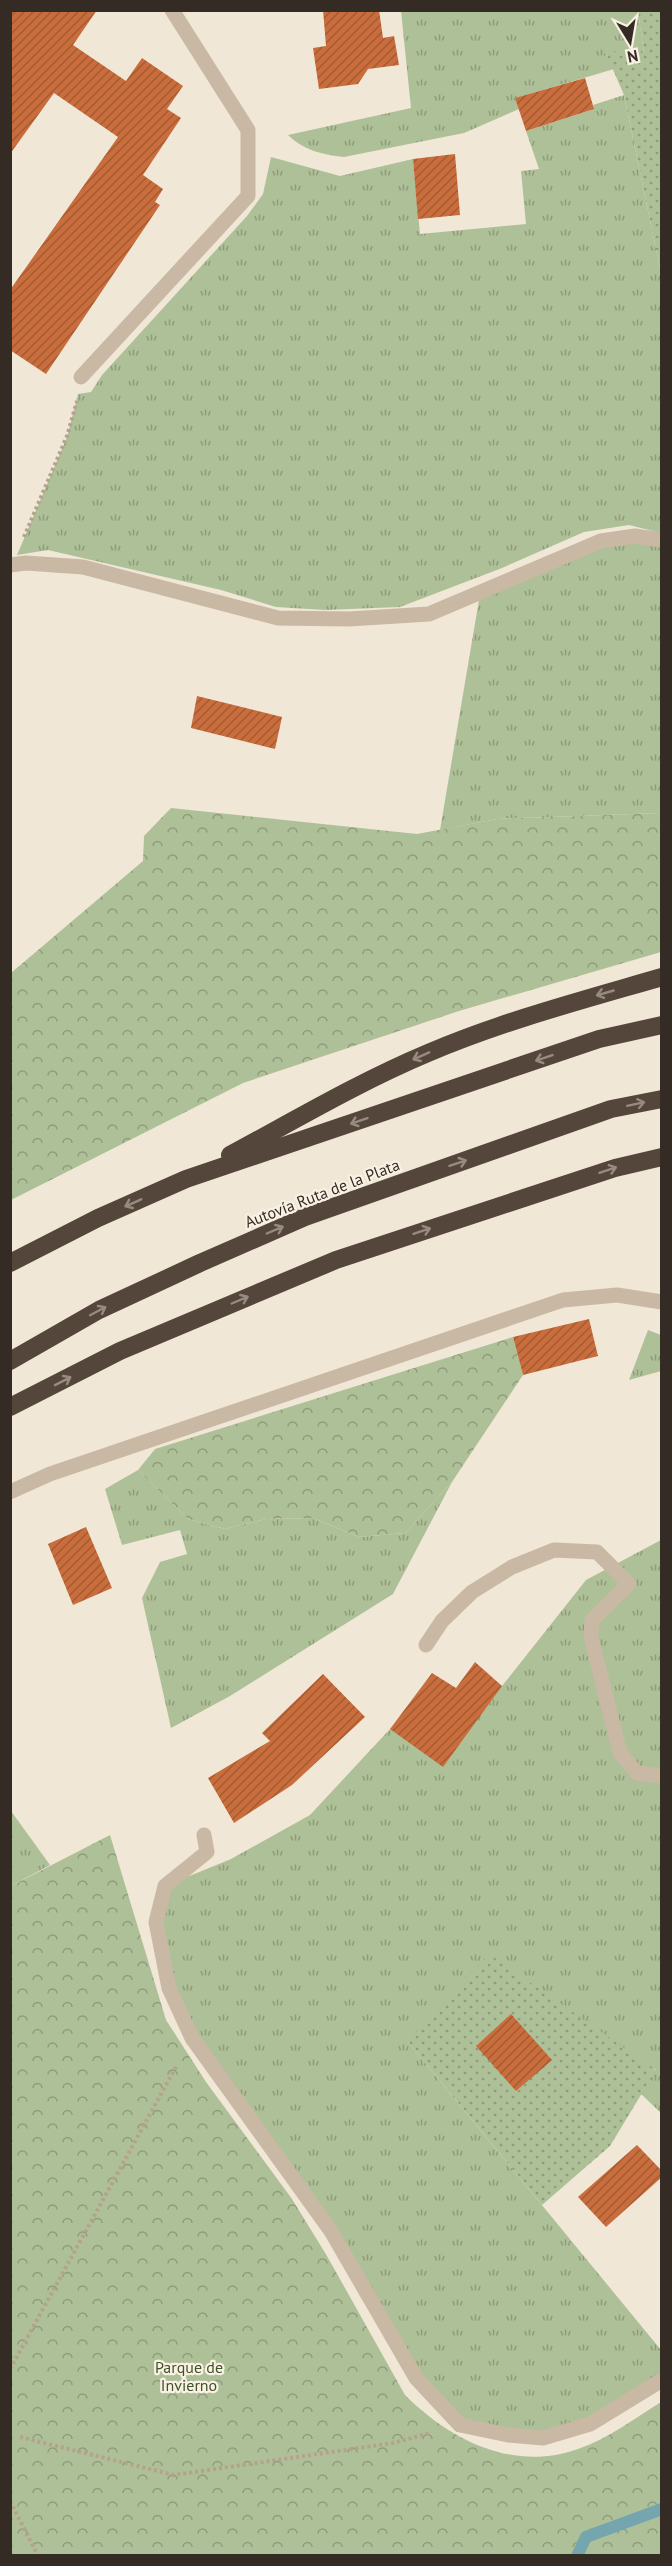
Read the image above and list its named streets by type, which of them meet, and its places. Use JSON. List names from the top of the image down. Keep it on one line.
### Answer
{"streets":{"highway":["Autovía Ruta de la Plata"]},"parks":["Parque de Invierno"],"north":"bottom"}
